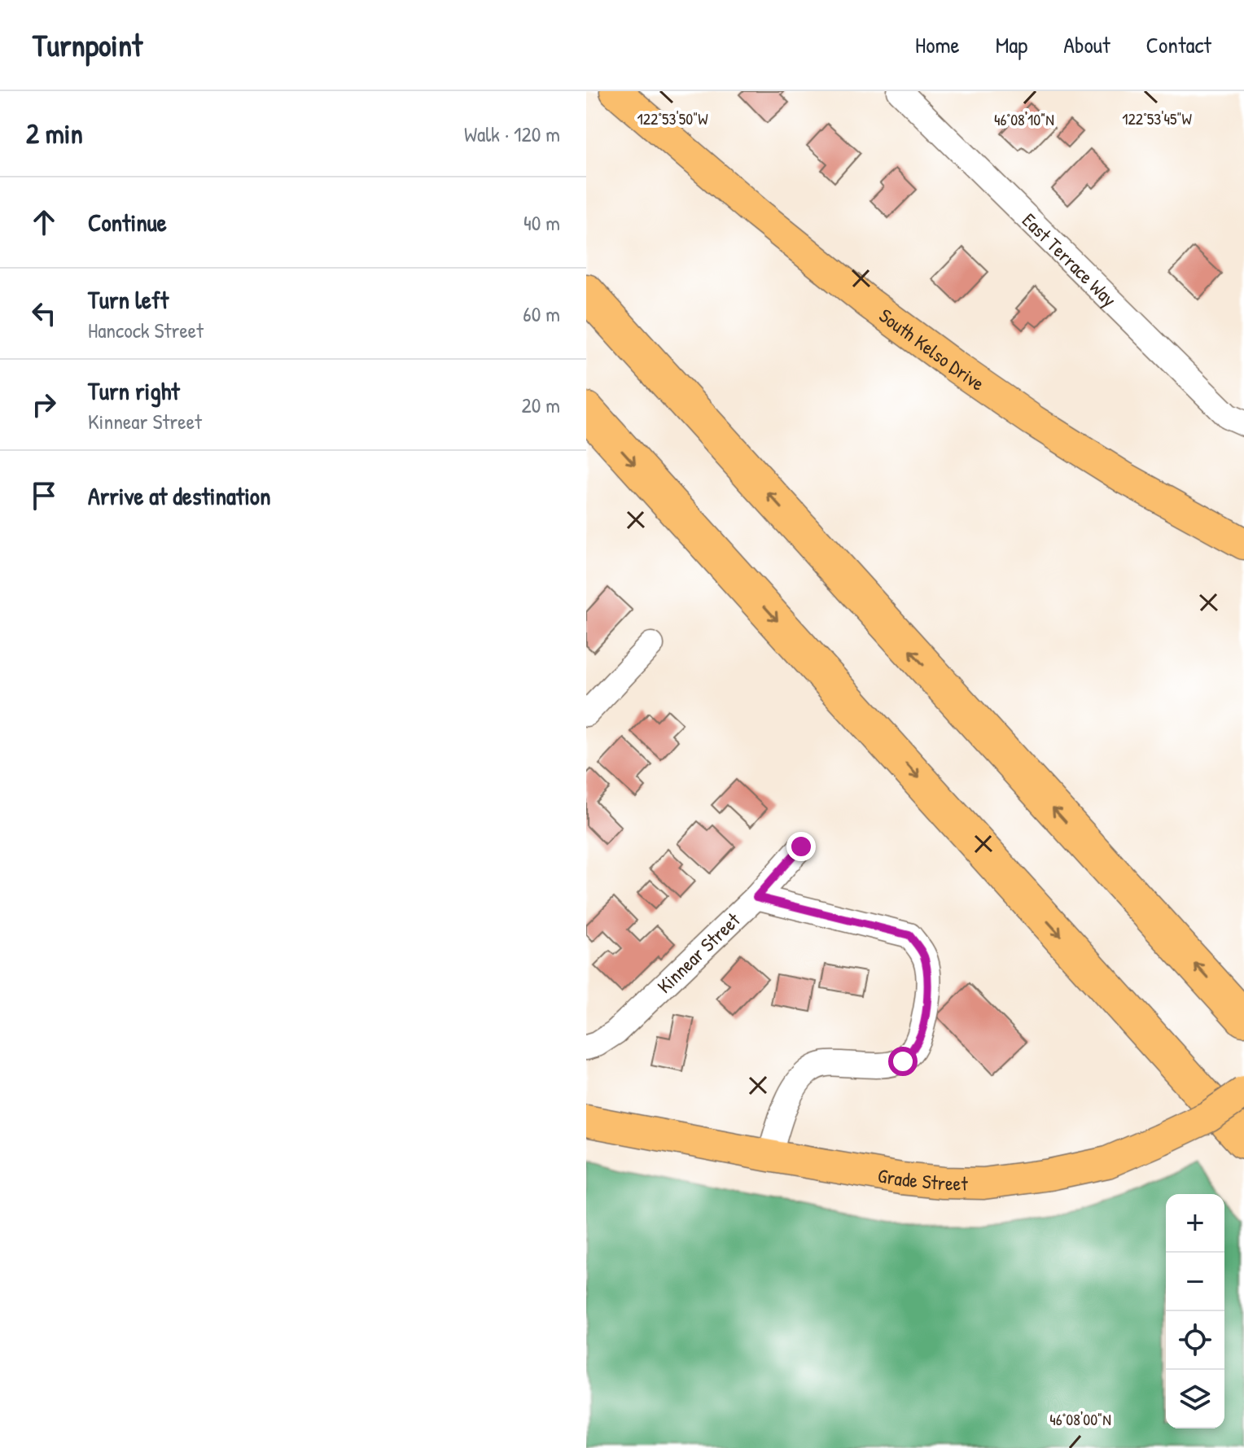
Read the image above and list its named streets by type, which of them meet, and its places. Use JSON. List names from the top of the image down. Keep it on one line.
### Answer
{"streets":{"main road":["South Kelso Drive","Grade Street"],"street":["East Terrace Way","Kinnear Street"]},"page":{"header":"Turnpoint","nav":["Home","Map","About","Contact"],"heading":["2 min","Walk · 120 m"],"list":[["Continue","40 m"],["Turn left","Hancock Street","60 m"],["Turn right","Kinnear Street","20 m"],"Arrive at destination"],"map_buttons":["+","−"]},"coordinates":["122°53'50\"W","122°53'45\"W","46°08'10\"N","46°08'00\"N"]}
